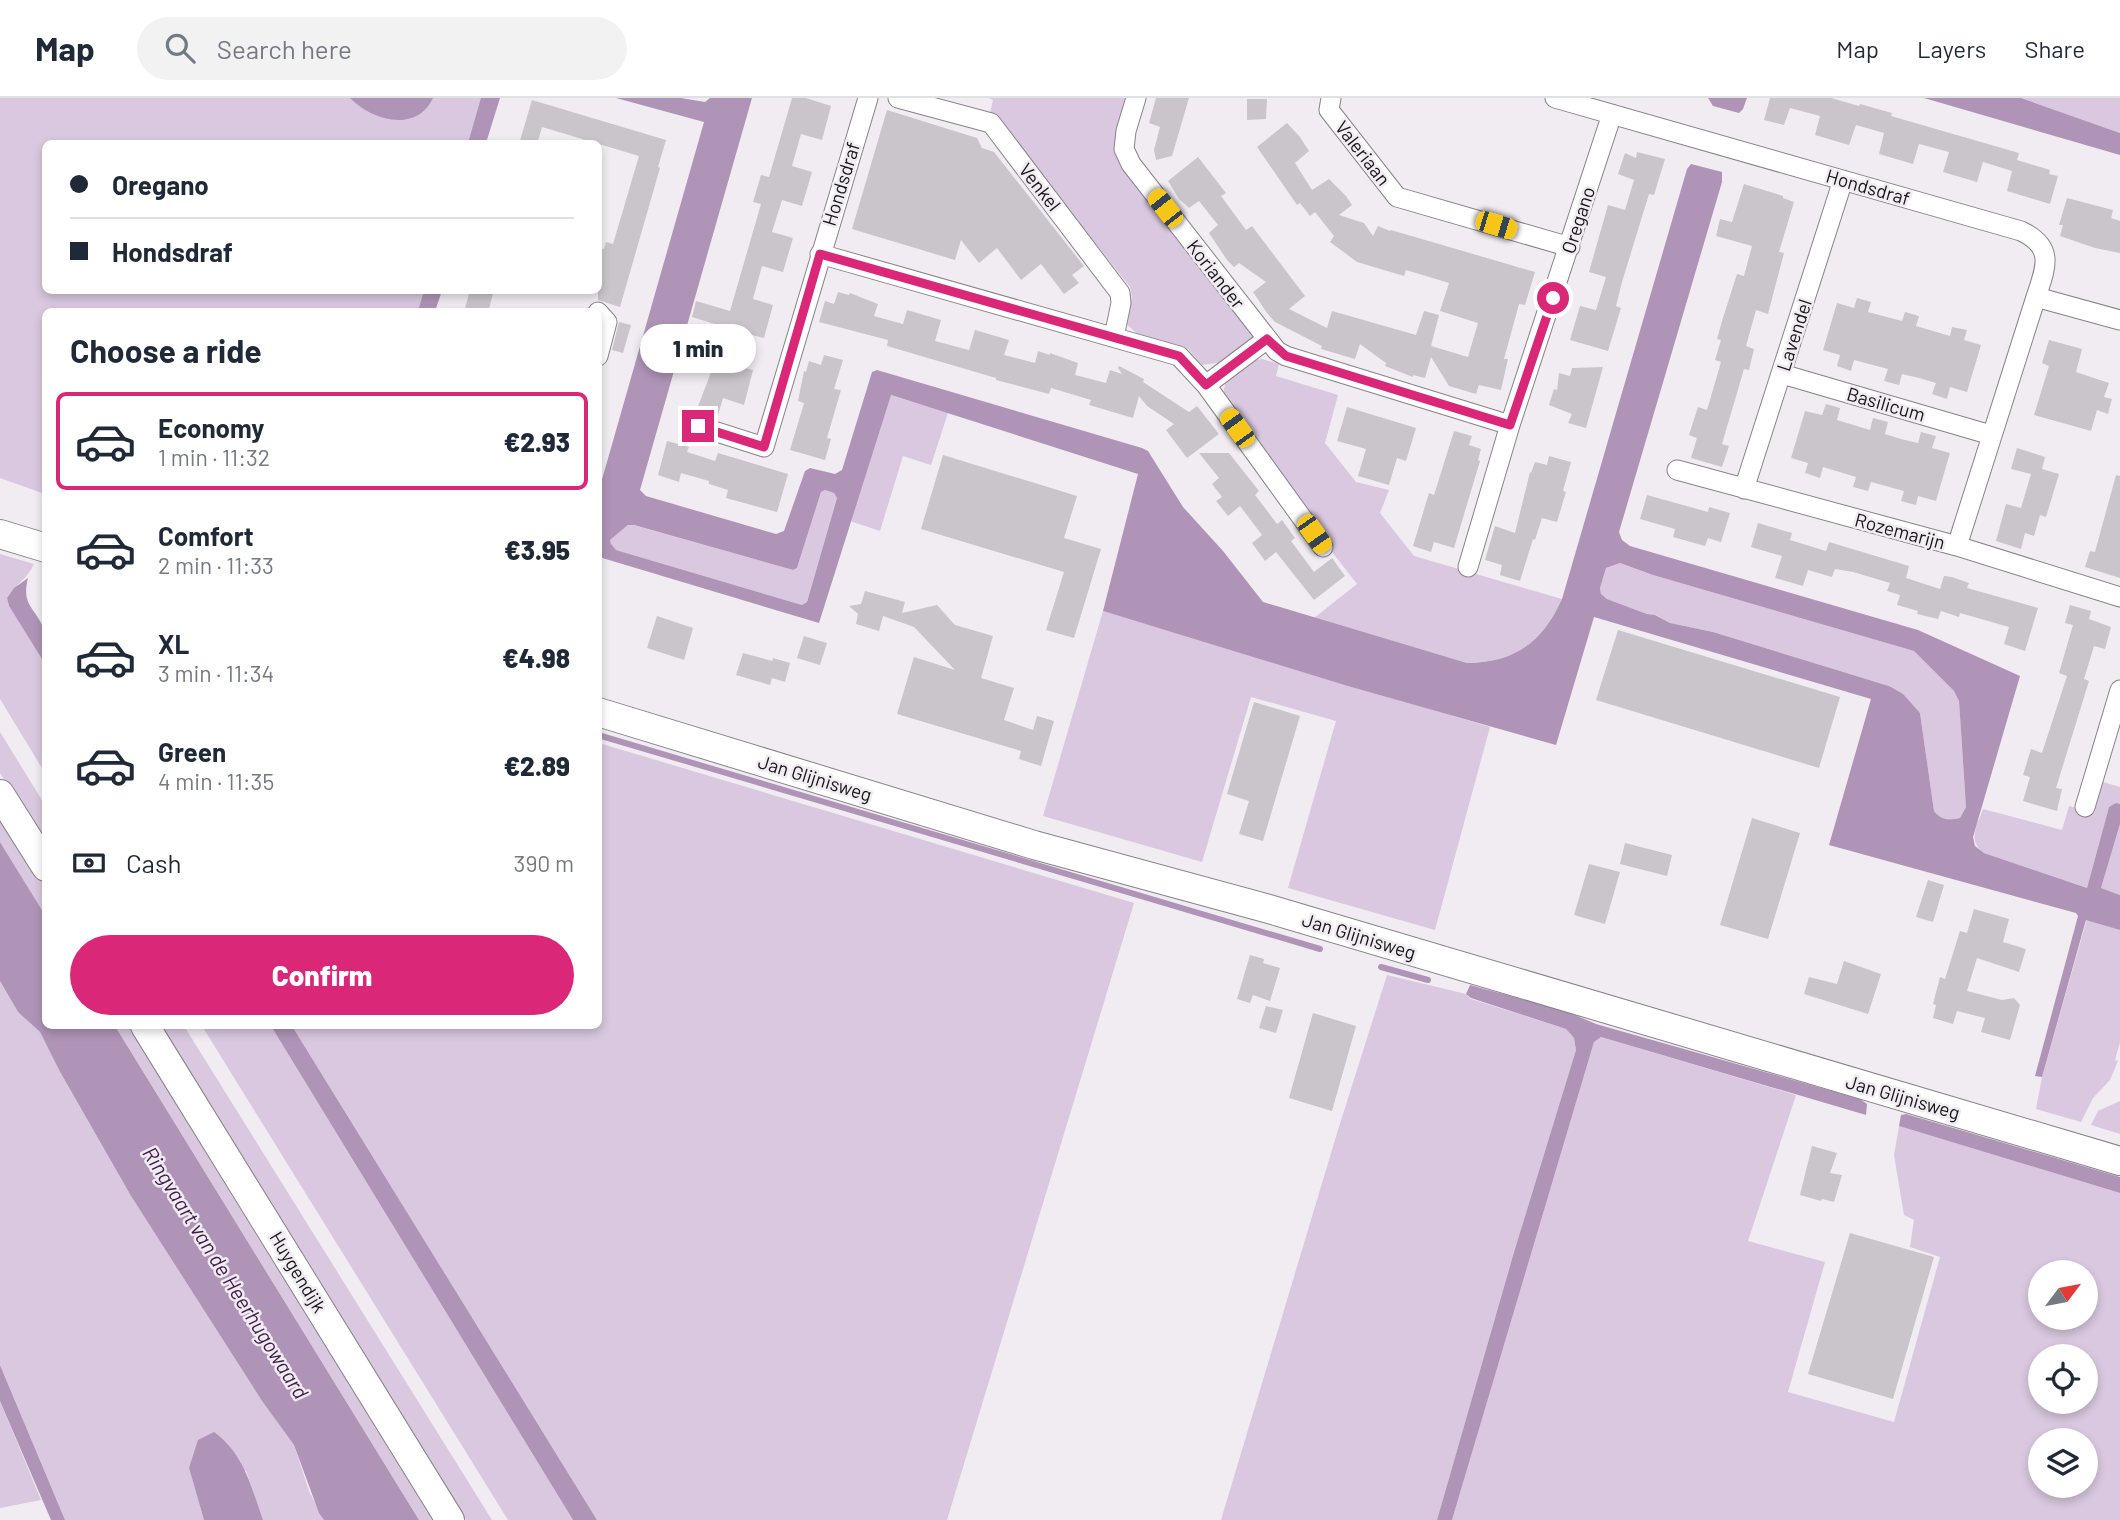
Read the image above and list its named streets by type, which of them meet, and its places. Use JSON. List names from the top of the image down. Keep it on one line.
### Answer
{"streets":{"street":["Valeriaan","Hondsdraf","Venkel","Oregano","Koriander","Lavendel","Basilicum","Rozemarijn","Jan Glijnisweg","Huygendijk"]},"crossings":[["Valeriaan","Oregano"],["Hondsdraf","Oregano"],["Hondsdraf","Lavendel"],["Oregano","Koriander"],["Lavendel","Basilicum"],["Lavendel","Rozemarijn"]],"water":["Ringvaart van de Heerhugowaard"],"north":"top right","page":{"header":"Map","search":"Search here","nav":["Map","Layers","Share"],"banner":["Oregano","Hondsdraf"],"heading":"Choose a ride","bubble":"1 min","list":[{"name":"Economy","note":"1 min · 11:32","value":"€2.93"},{"name":"Comfort","note":"2 min · 11:33","value":"€3.95"},{"name":"XL","note":"3 min · 11:34","value":"€4.98"},{"name":"Green","note":"4 min · 11:35","value":"€2.89"}],"pay":["Cash","390 m"],"buttons":"Confirm"}}
